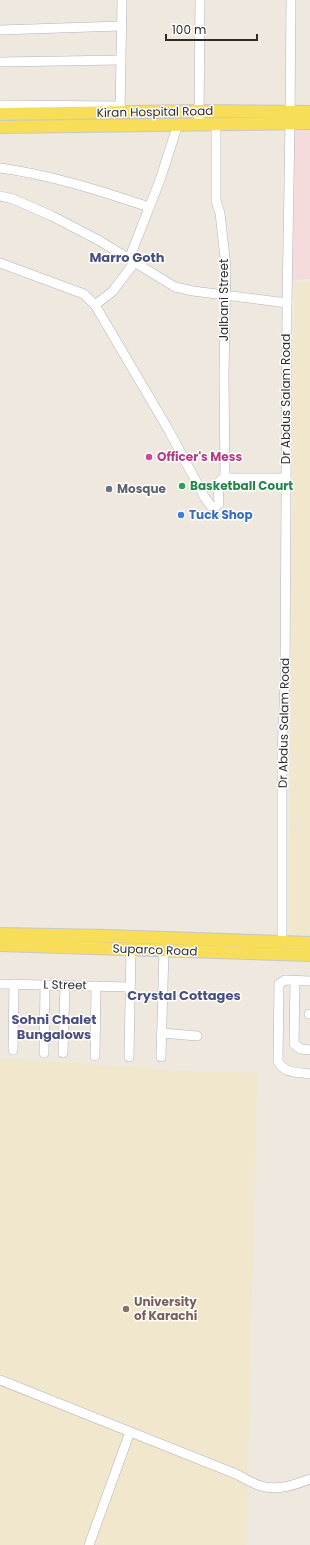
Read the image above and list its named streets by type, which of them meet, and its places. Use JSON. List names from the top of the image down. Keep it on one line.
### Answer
{"streets":{"main road":["Kiran Hospital Road","Suparco Road"],"street":["Jalbani Street","Dr Abdus Salam Road","L Street"]},"crossings":[["Kiran Hospital Road","Jalbani Street"],["Kiran Hospital Road","Dr Abdus Salam Road"],["Dr Abdus Salam Road","Suparco Road"]],"districts":["Marro Goth","Crystal Cottages","Sohni Chalet Bungalows"],"places":["Officer's Mess","Basketball Court","Mosque","Tuck Shop","University of Karachi"],"scale_bar":"100 m"}
